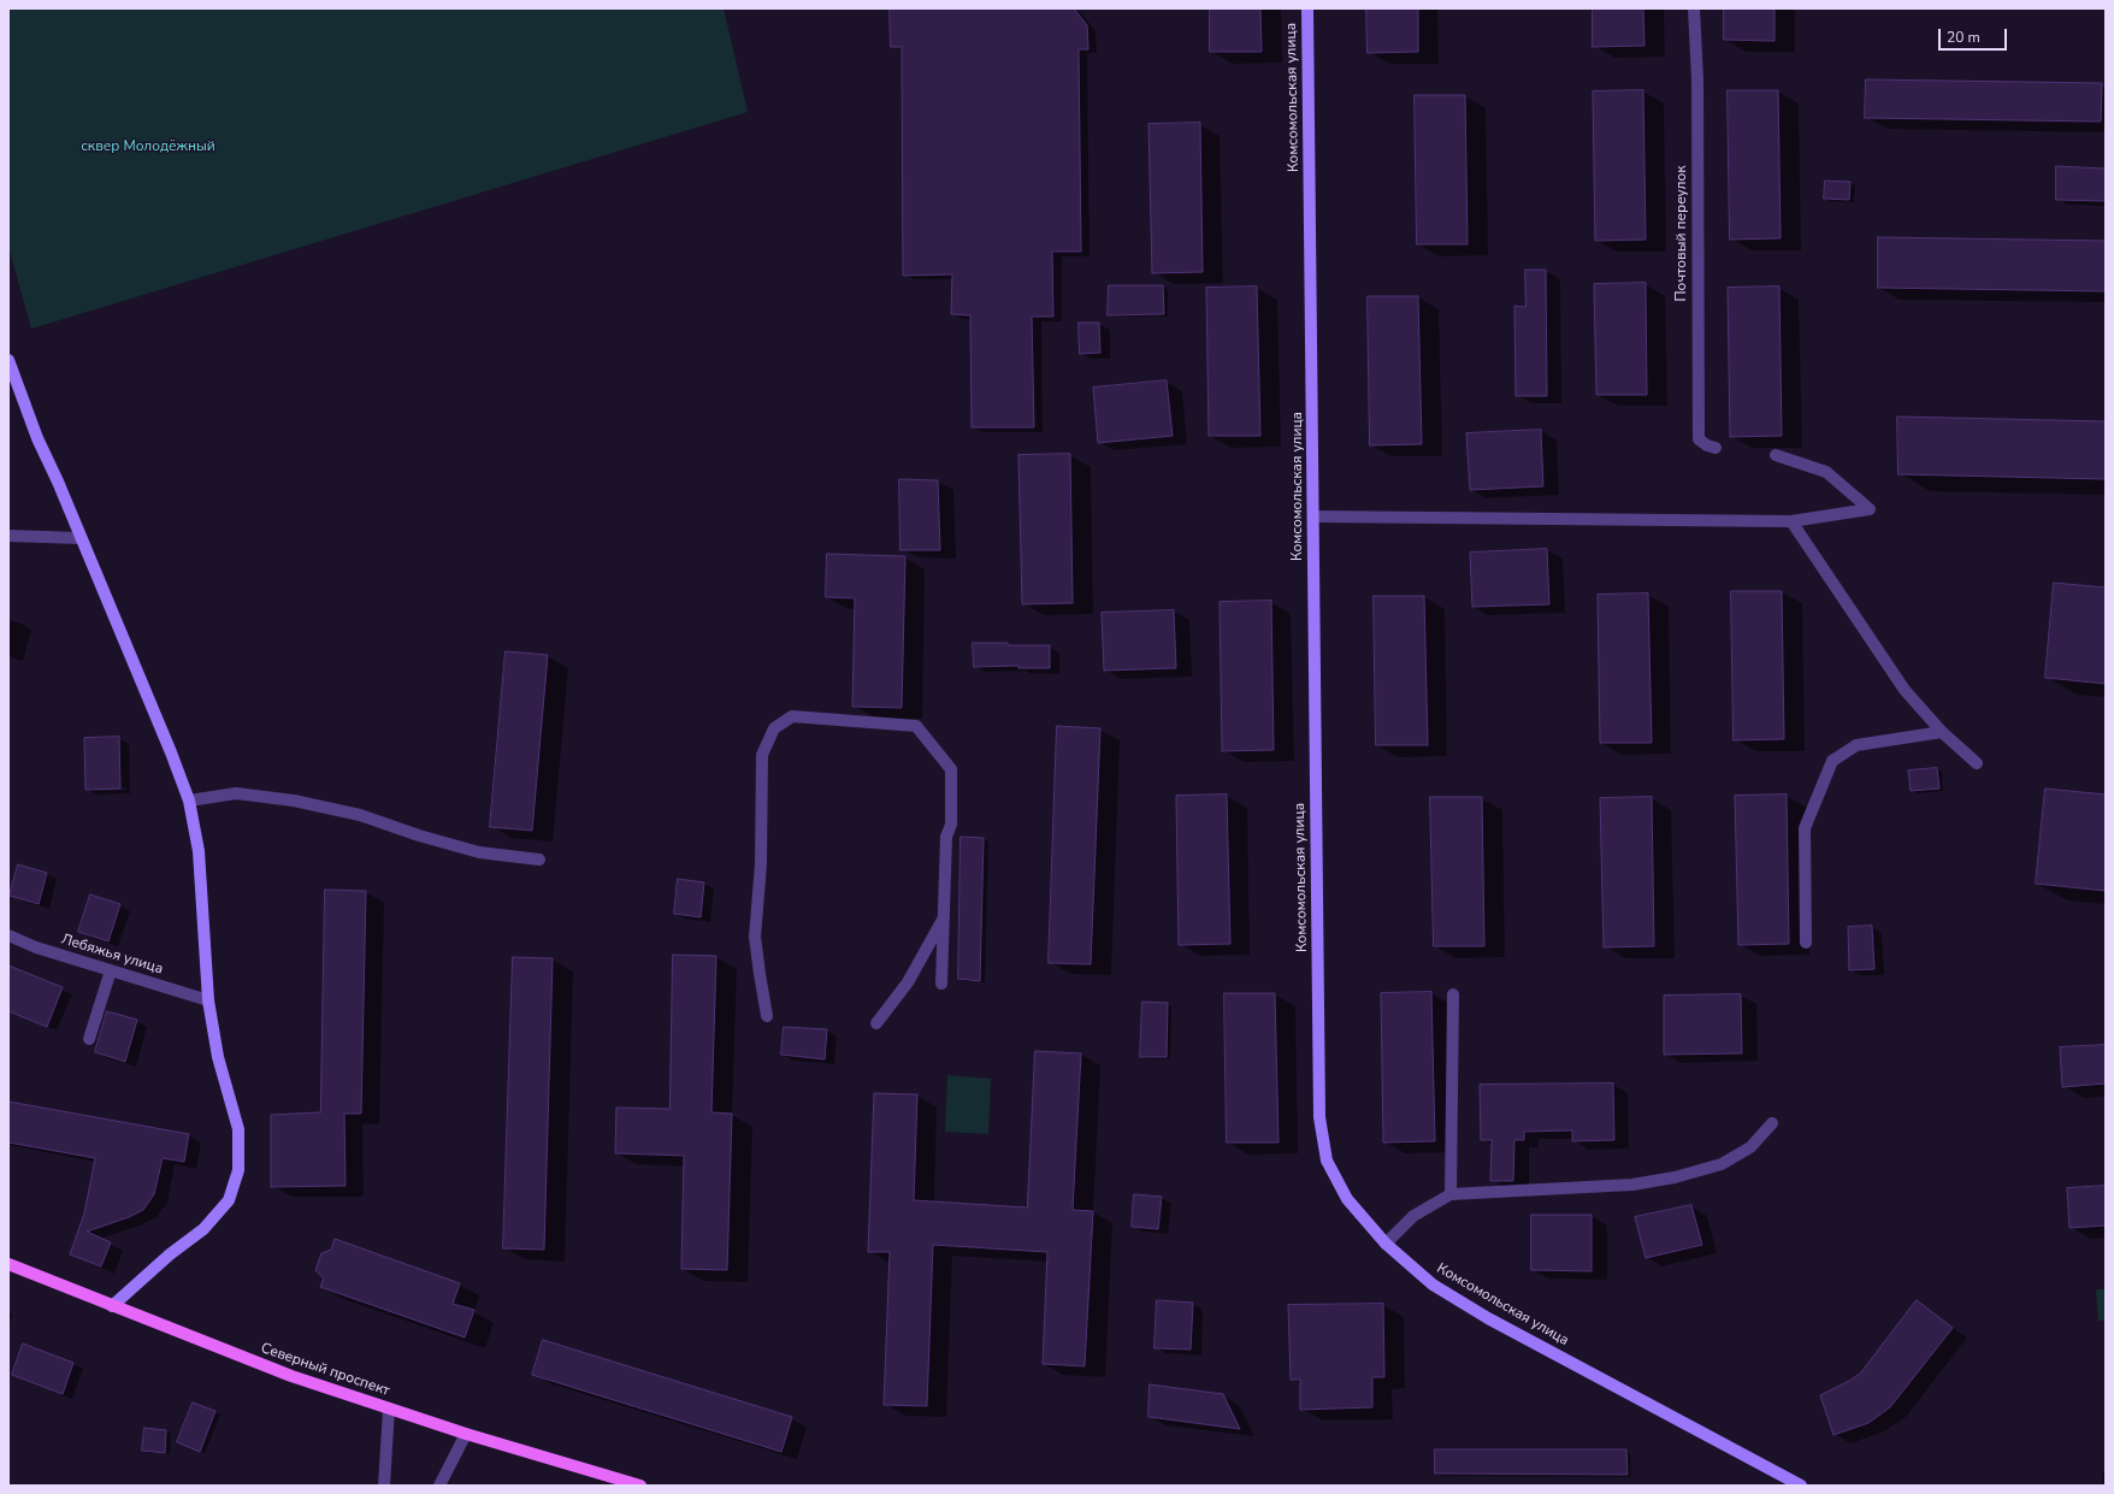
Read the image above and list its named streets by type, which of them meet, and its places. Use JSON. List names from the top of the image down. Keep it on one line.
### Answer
{"streets":{"main road":["Комсомольская улица","Северный проспект"],"street":["Почтовый переулок","Лебяжья улица"]},"parks":["сквер Молодёжный"],"scale_bar":"20 m"}
